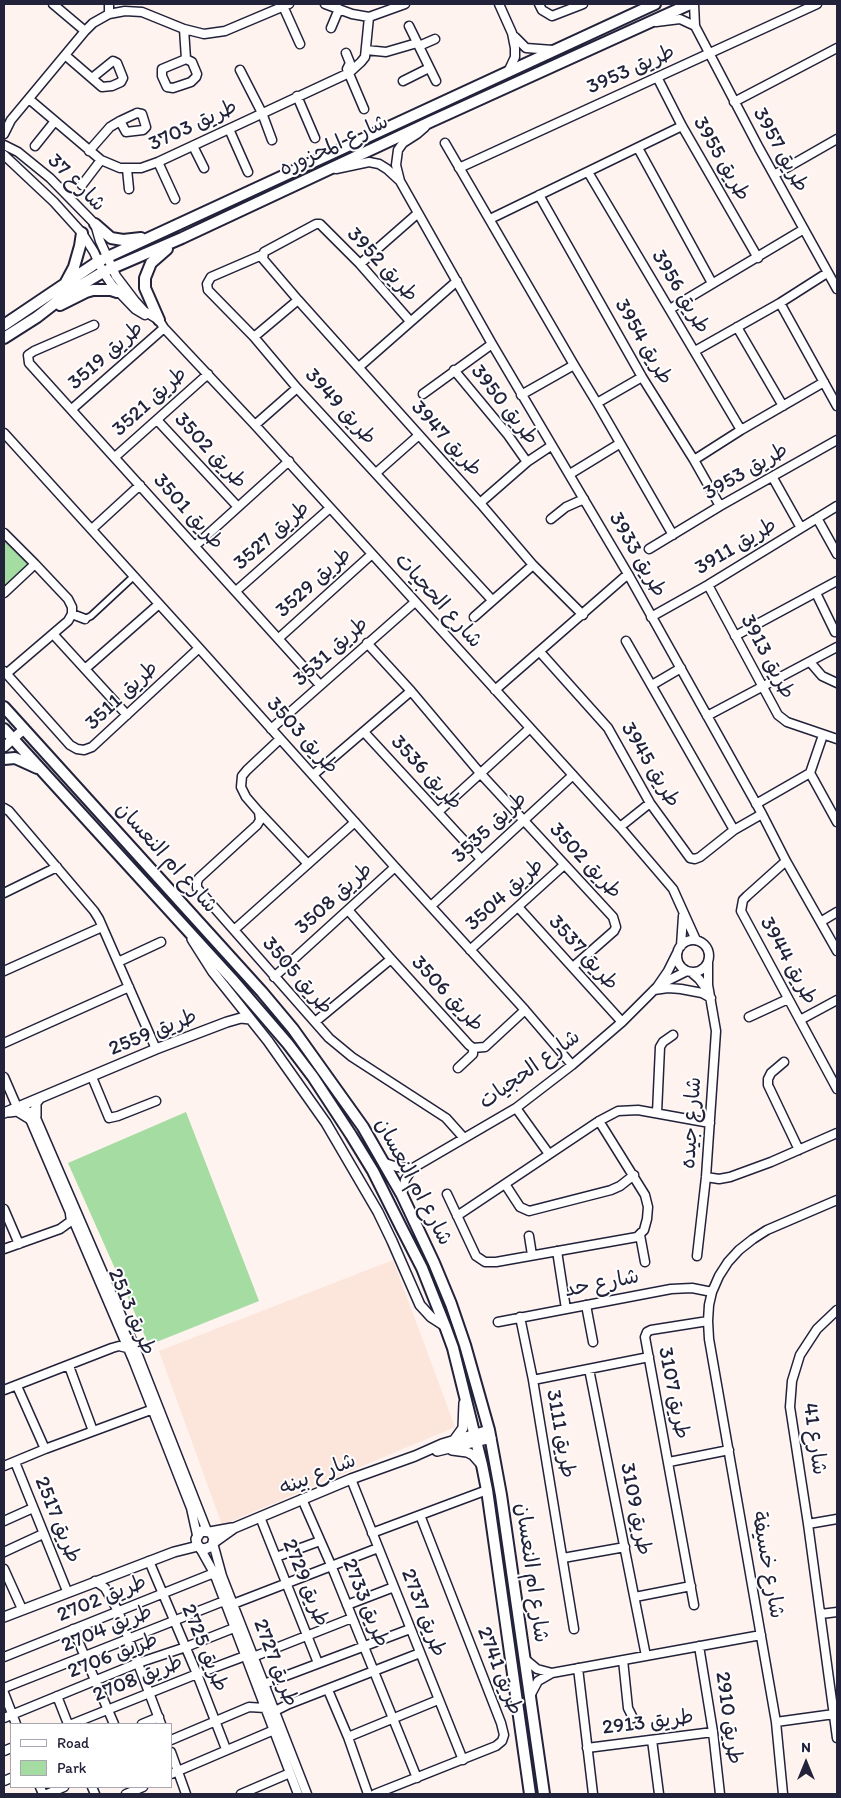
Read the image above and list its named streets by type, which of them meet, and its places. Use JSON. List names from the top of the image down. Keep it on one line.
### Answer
{"streets":{"main road":["شارع المحزوره","شارع ام النعسان"],"street":["طريق 3953","طريق 3703","طريق 3957","طريق 3955","شارع 37","طريق 3952","طريق 3956","طريق 3954","طريق 3519","طريق 3521","طريق 3950","طريق 3949","طريق 3947","طريق 3502","طريق 3501","طريق 3527","طريق 3911","طريق 3933","طريق 3529","شارع الحجيات","طريق 3531","طريق 3913","طريق 3511","طريق 3503","طريق 3945","طريق 3536","طريق 3535","طريق 3504","طريق 3508","طريق 3537","طريق 3944","طريق 3505","طريق 3506","طريق 2559","شارع جيده","شارع حد","طريق 2513","طريق 3107","طريق 3111","شارع 41","شارع بينه","طريق 3109","طريق 2517","شارع خسيفة","طريق 2729","طريق 2702","طريق 2733","طريق 2737","طريق 2704","طريق 2725","طريق 2706","طريق 2727","طريق 2741","طريق 2708","طريق 2910","طريق 2913"]},"crossings":[["طريق 3953","طريق 3957"],["طريق 3953","طريق 3955"],["طريق 3953","طريق 3954"],["شارع المحزوره","شارع 37"],["شارع المحزوره","طريق 3933"],["شارع المحزوره","شارع الحجيات"],["شارع 37","شارع الحجيات"],["طريق 3952","طريق 3949"],["طريق 3952","طريق 3947"],["طريق 3952","طريق 3933"],["طريق 3519","طريق 3501"],["طريق 3519","شارع الحجيات"],["طريق 3521","طريق 3502"],["طريق 3521","طريق 3501"],["طريق 3521","شارع الحجيات"],["طريق 3950","طريق 3947"],["طريق 3950","طريق 3933"],["طريق 3949","طريق 3947"],["طريق 3502","طريق 3536"],["طريق 3502","طريق 3535"],["طريق 3502","طريق 3504"],["طريق 3502","طريق 3537"],["طريق 3501","طريق 3527"],["طريق 3501","طريق 3529"],["طريق 3501","طريق 3531"],["طريق 3527","شارع الحجيات"],["طريق 3911","طريق 3933"],["طريق 3911","طريق 3913"],["طريق 3933","طريق 3945"],["طريق 3933","طريق 3944"],["طريق 3529","شارع الحجيات"],["شارع الحجيات","طريق 3531"],["شارع الحجيات","طريق 3503"],["شارع الحجيات","طريق 3535"],["شارع الحجيات","طريق 3537"],["شارع الحجيات","طريق 3505"],["شارع الحجيات","شارع جيده"],["طريق 3531","طريق 3503"],["طريق 3531","طريق 3536"],["طريق 3511","طريق 3503"],["طريق 3503","طريق 3536"],["طريق 3503","طريق 3535"],["طريق 3503","طريق 3504"],["طريق 3503","طريق 3508"],["طريق 3503","طريق 3506"],["طريق 3536","طريق 3535"],["شارع ام النعسان","شارع بينه"],["طريق 3504","طريق 3537"],["طريق 3508","طريق 3505"],["طريق 3508","طريق 3506"],["طريق 3505","طريق 3506"],["طريق 2559","طريق 2513"],["شارع حد","طريق 3111"],["شارع حد","شارع خسيفة"],["طريق 2513","شارع بينه"],["طريق 2513","طريق 2517"],["طريق 2513","طريق 2727"],["طريق 3107","شارع خسيفة"],["شارع بينه","طريق 2729"],["شارع بينه","طريق 2733"],["شارع بينه","طريق 2737"],["شارع بينه","طريق 2727"],["طريق 3109","شارع خسيفة"],["شارع خسيفة","طريق 2910"],["طريق 2729","طريق 2708"],["طريق 2702","طريق 2725"],["طريق 2702","طريق 2727"],["طريق 2733","طريق 2741"],["طريق 2733","طريق 2708"],["طريق 2737","طريق 2741"],["طريق 2704","طريق 2725"],["طريق 2704","طريق 2727"],["طريق 2725","طريق 2706"],["طريق 2725","طريق 2708"],["طريق 2706","طريق 2727"],["طريق 2727","طريق 2708"],["طريق 2910","طريق 2913"]],"legend":["Road","Park"],"north":"top"}
